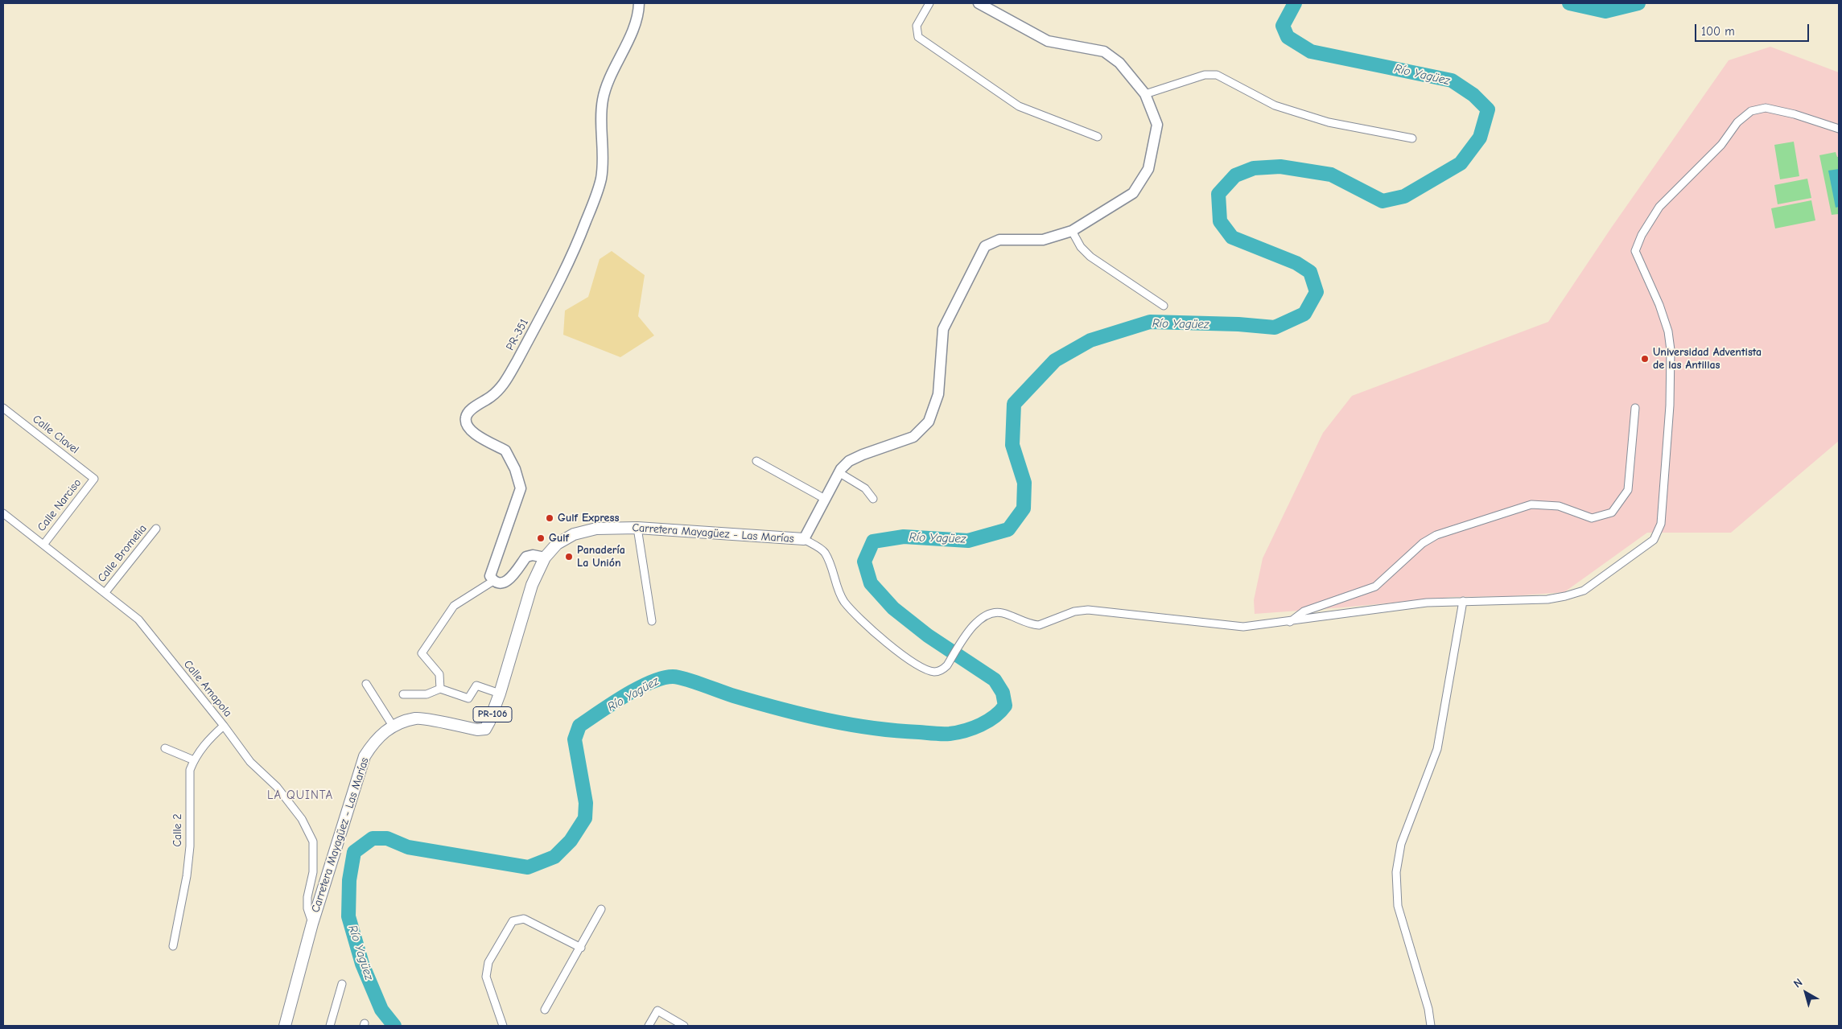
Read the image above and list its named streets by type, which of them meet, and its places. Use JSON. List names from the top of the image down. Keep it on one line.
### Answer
{"streets":{"main road":["PR-351","Carretera Mayagüez - Las Marías","PR-106"],"street":["Calle Clavel","Calle Narciso","Calle Bromelia","Calle Amapola","Calle 2"]},"crossings":[["Calle Clavel","Calle Narciso"],["Calle Narciso","Calle Amapola"],["Carretera Mayagüez - Las Marías","Calle Amapola"],["Calle Bromelia","Calle Amapola"],["Calle Amapola","Calle 2"]],"districts":["LA QUINTA"],"water":["Río Yagüez"],"places":["Universidad Adventista de las Antillas","Gulf Express","Gulf","Panadería La Unión"],"scale_bar":"100 m","north":"top left"}
